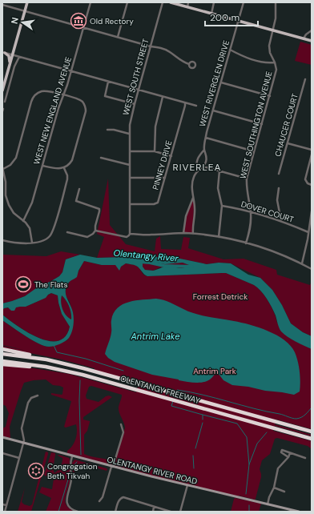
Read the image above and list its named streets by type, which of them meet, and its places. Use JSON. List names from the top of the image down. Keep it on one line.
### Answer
{"streets":{"highway":["OLENTANGY FREEWAY"],"main road":["OLENTANGY RIVER ROAD"],"street":["WEST SOUTH STREET","WEST RIVERGLEN DRIVE","WEST NEW ENGLAND AVENUE","WEST SOUTHINGTON AVENUE","CHAUCER COURT","PINNEY DRIVE","DOVER COURT"]},"crossings":[["WEST SOUTH STREET","PINNEY DRIVE"],["WEST SOUTHINGTON AVENUE","DOVER COURT"]],"districts":["RIVERLEA"],"water":["Olentangy River","Antrim Lake"],"parks":["Forrest Detrick","Antrim Park"],"places":{"museum":["Old Rectory"],"sports":["The Flats"],"synagogue":["Congregation Beth Tikvah"]},"scale_bar":"200 m","north":"left"}
